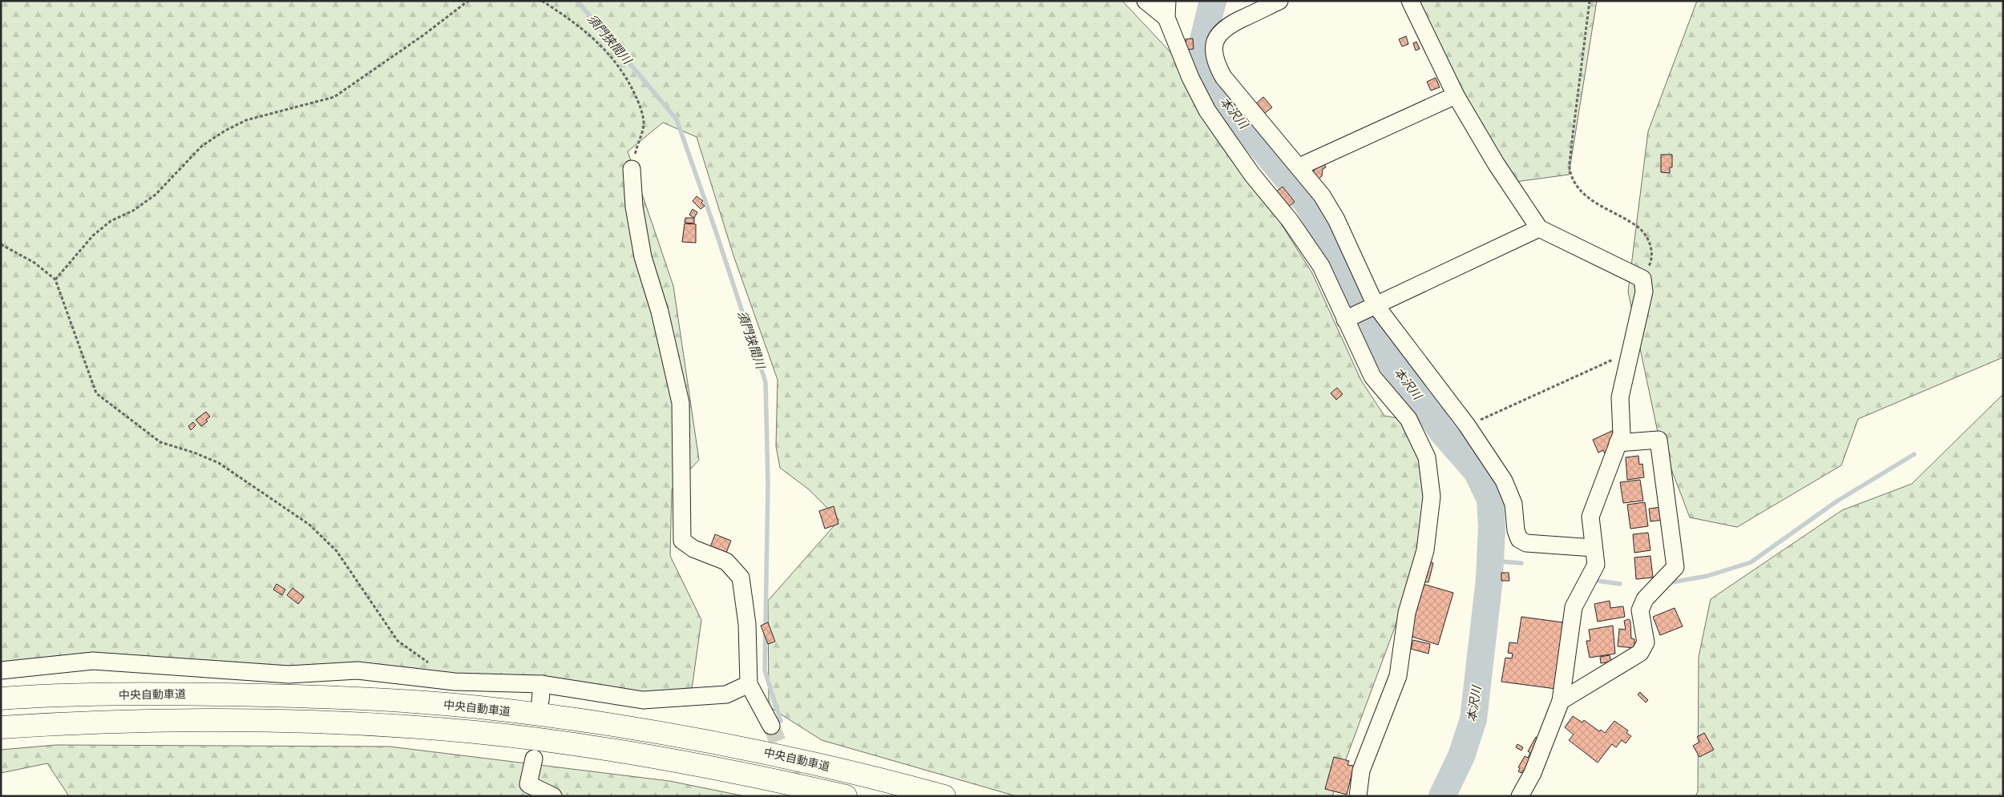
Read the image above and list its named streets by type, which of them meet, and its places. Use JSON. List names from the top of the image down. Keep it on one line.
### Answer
{"streets":{"highway":["中央自動車道"]},"water":["須門狭間川","本沢川"]}
